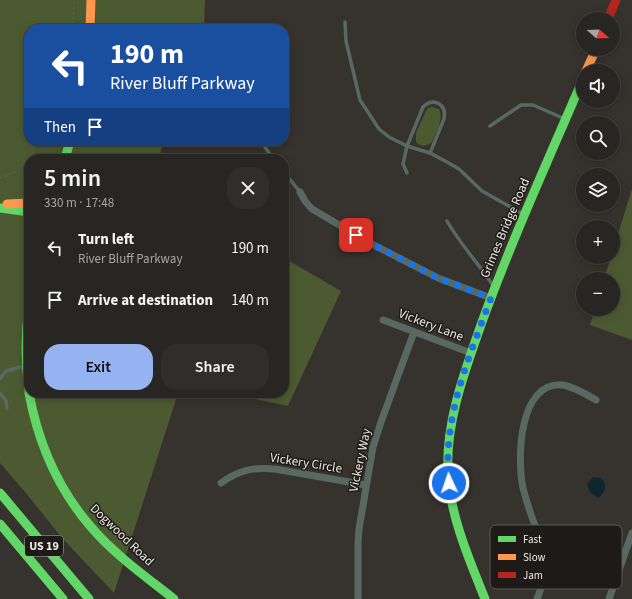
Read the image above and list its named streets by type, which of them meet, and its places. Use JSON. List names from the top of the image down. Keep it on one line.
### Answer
{"streets":{"main road":["Grimes Bridge Road","Dogwood Road","US 19"],"street":["Vickery Lane","Vickery Way","Vickery Circle"]},"crossings":[["Grimes Bridge Road","Vickery Lane"],["Vickery Lane","Vickery Way"],["Vickery Way","Vickery Circle"]],"legend":["Fast","Slow","Jam"],"north":"right","page":{"map_buttons":["+","−"],"turn":["190 m","River Bluff Parkway"],"then":"Then","heading":["5 min","330 m · 17:48"],"list":[{"name":"Turn left","note":"River Bluff Parkway","value":"190 m"},{"name":"Arrive at destination","value":"140 m"}],"buttons":["Exit","Share"]}}
